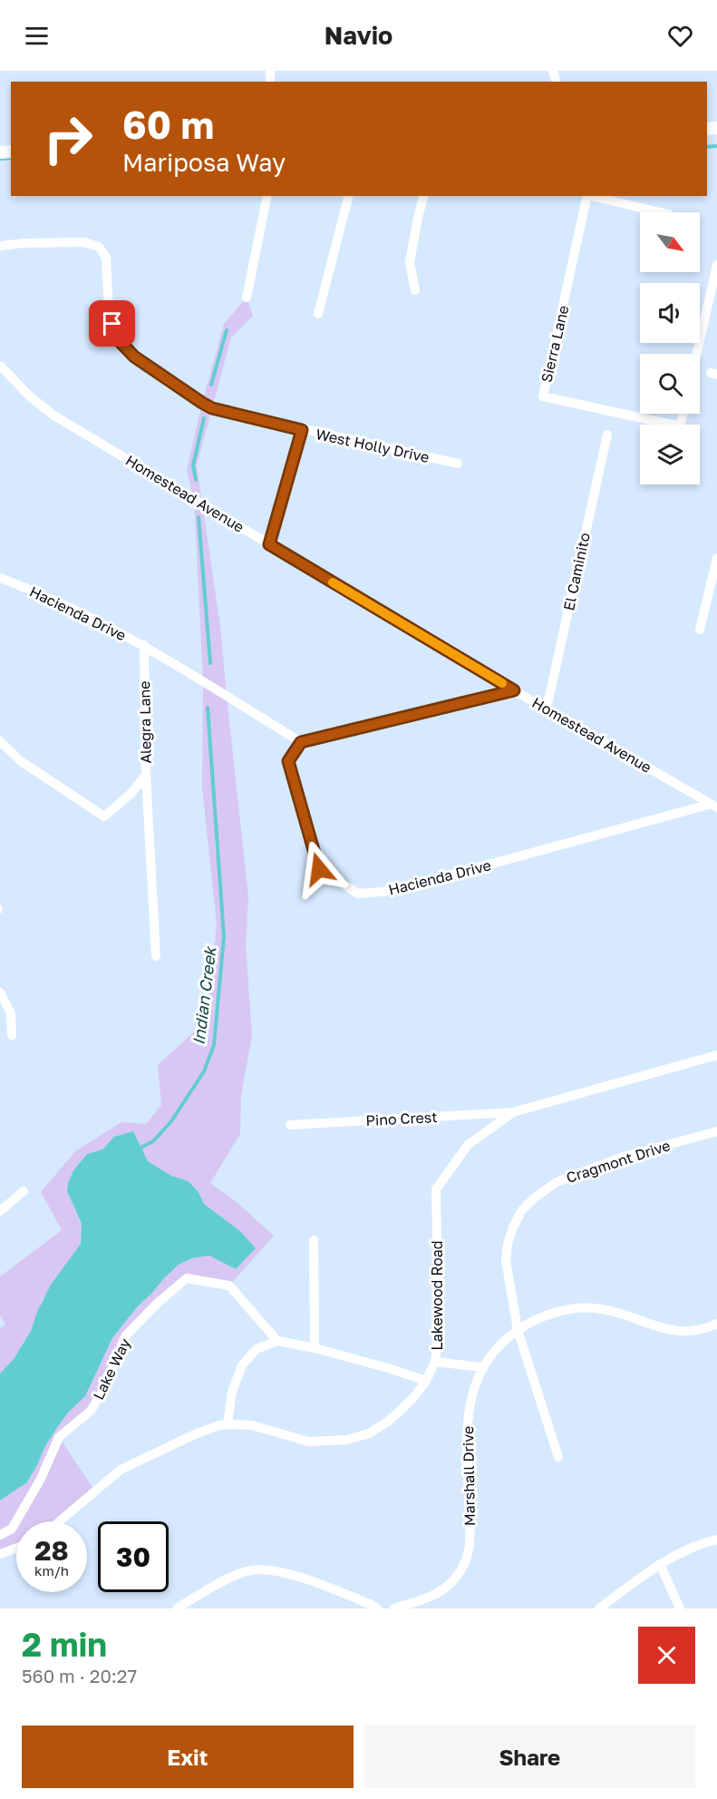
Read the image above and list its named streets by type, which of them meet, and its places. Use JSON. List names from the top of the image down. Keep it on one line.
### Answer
{"streets":{"street":["Sierra Lane","West Holly Drive","Homestead Avenue","El Caminito","Hacienda Drive","Alegra Lane","Pino Crest","Cragmont Drive","Lakewood Road","Lake Way","Marshall Drive"]},"crossings":[["Homestead Avenue","El Caminito"],["Homestead Avenue","Hacienda Drive"],["Hacienda Drive","Alegra Lane"],["Pino Crest","Lakewood Road"],["Cragmont Drive","Marshall Drive"]],"water":["Indian Creek"],"north":"bottom right","page":{"header":"Navio","turn":["60 m","Mariposa Way"],"speed":"28 km/h","limit":"30","heading":["2 min","560 m · 20:27"],"buttons":["Exit","Share"]}}
